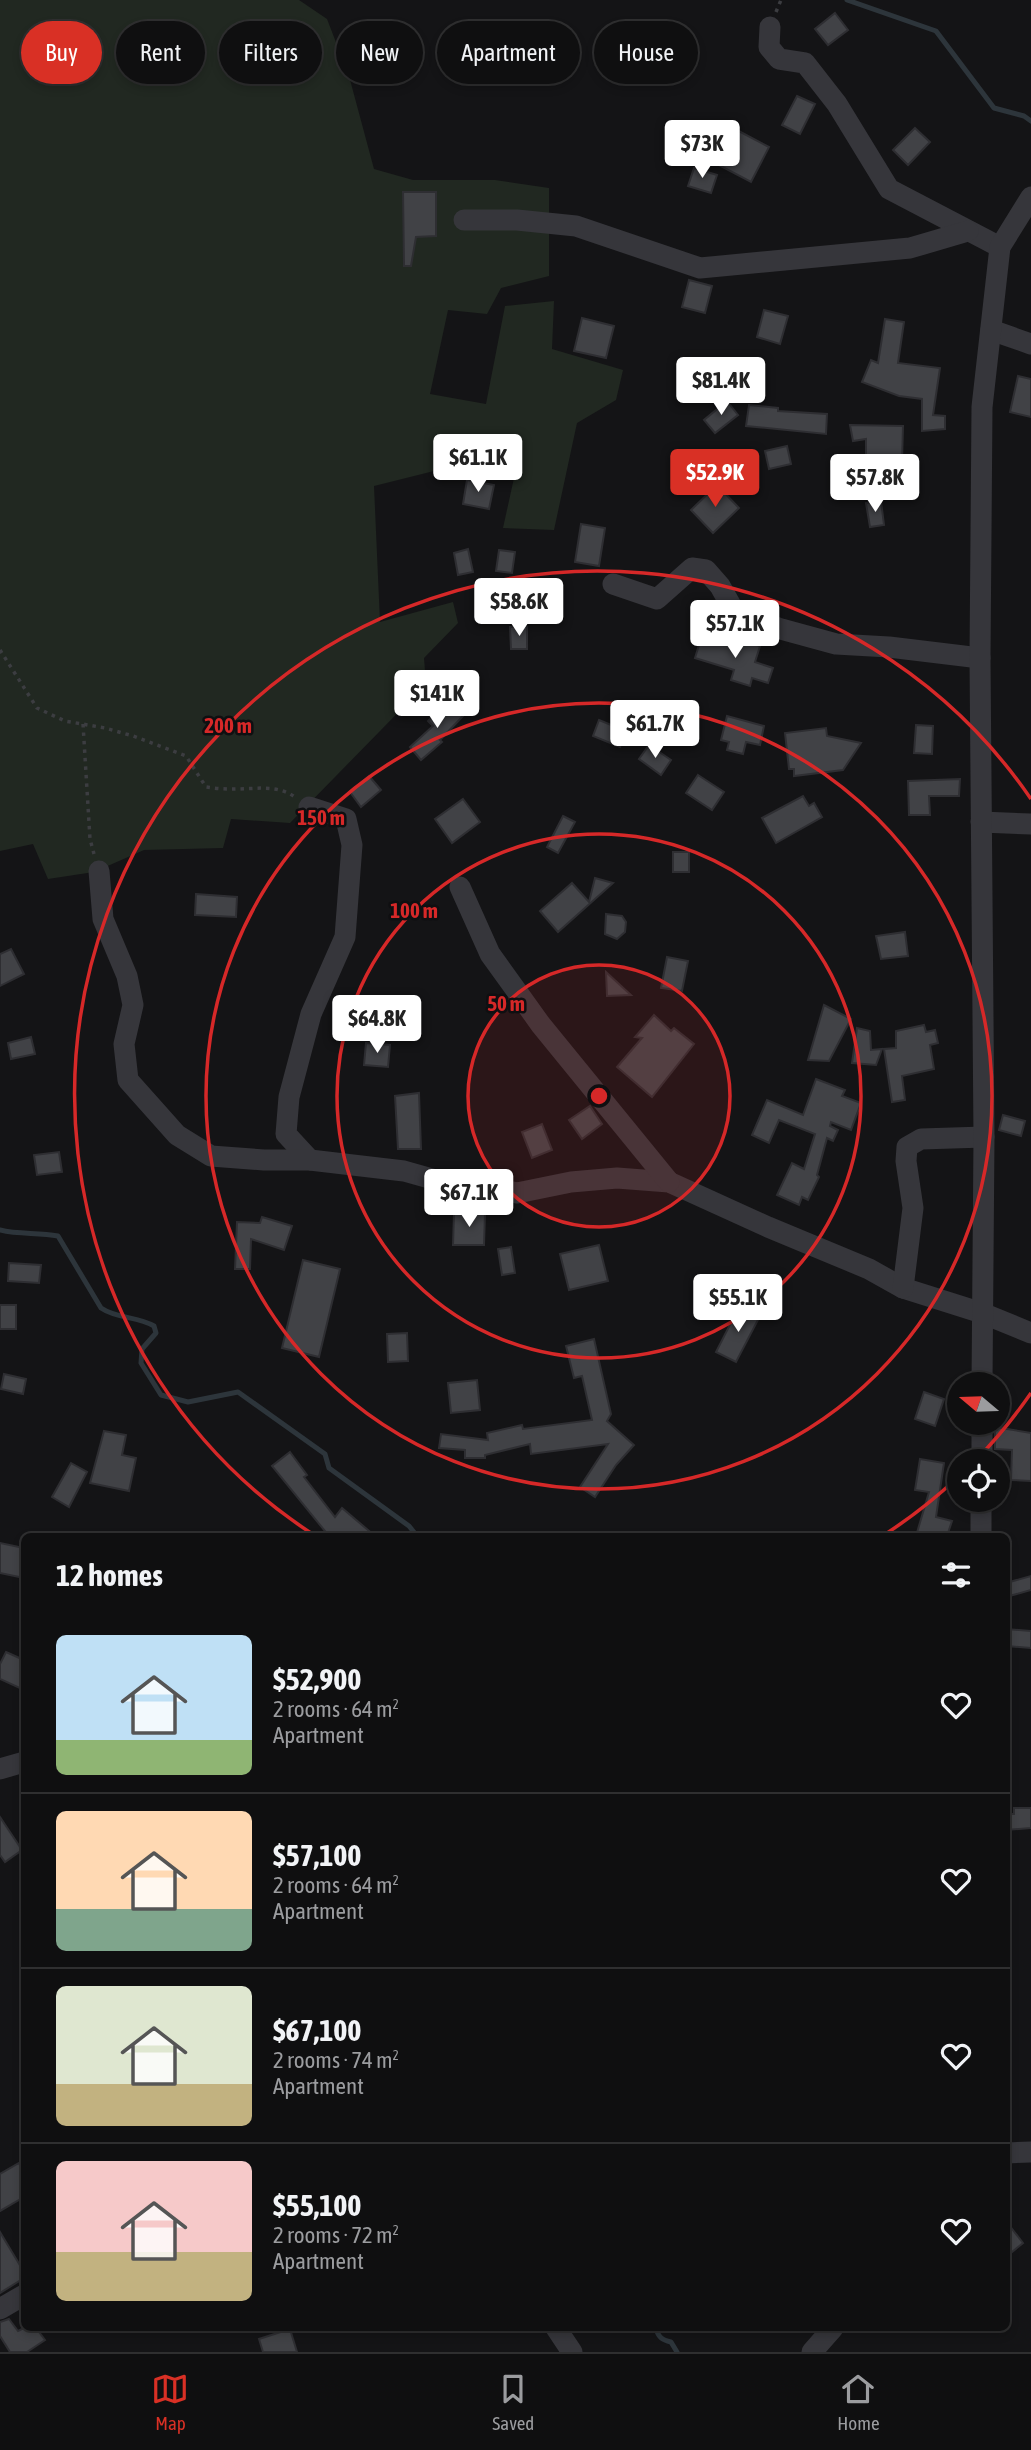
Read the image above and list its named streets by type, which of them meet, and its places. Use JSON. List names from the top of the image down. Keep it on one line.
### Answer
{"north":"left","page":{"chip":["Buy","Rent","Filters","New","Apartment","House"],"price":["$73K","$81.4K","$61.1K","$52.9K","$57.8K","$58.6K","$57.1K","$141K","$61.7K","$64.8K","$67.1K","$55.1K"],"heading":"12 homes","list":[{"name":"$52,900","note":"2 rooms · 64 m² · Apartment"},{"name":"$57,100","note":"2 rooms · 64 m² · Apartment"},{"name":"$67,100","note":"2 rooms · 74 m² · Apartment"},{"name":"$55,100","note":"2 rooms · 72 m² · Apartment"}],"tabs":["Map","Saved","Home"]},"rings":["200 m","150 m","100 m","50 m"]}
